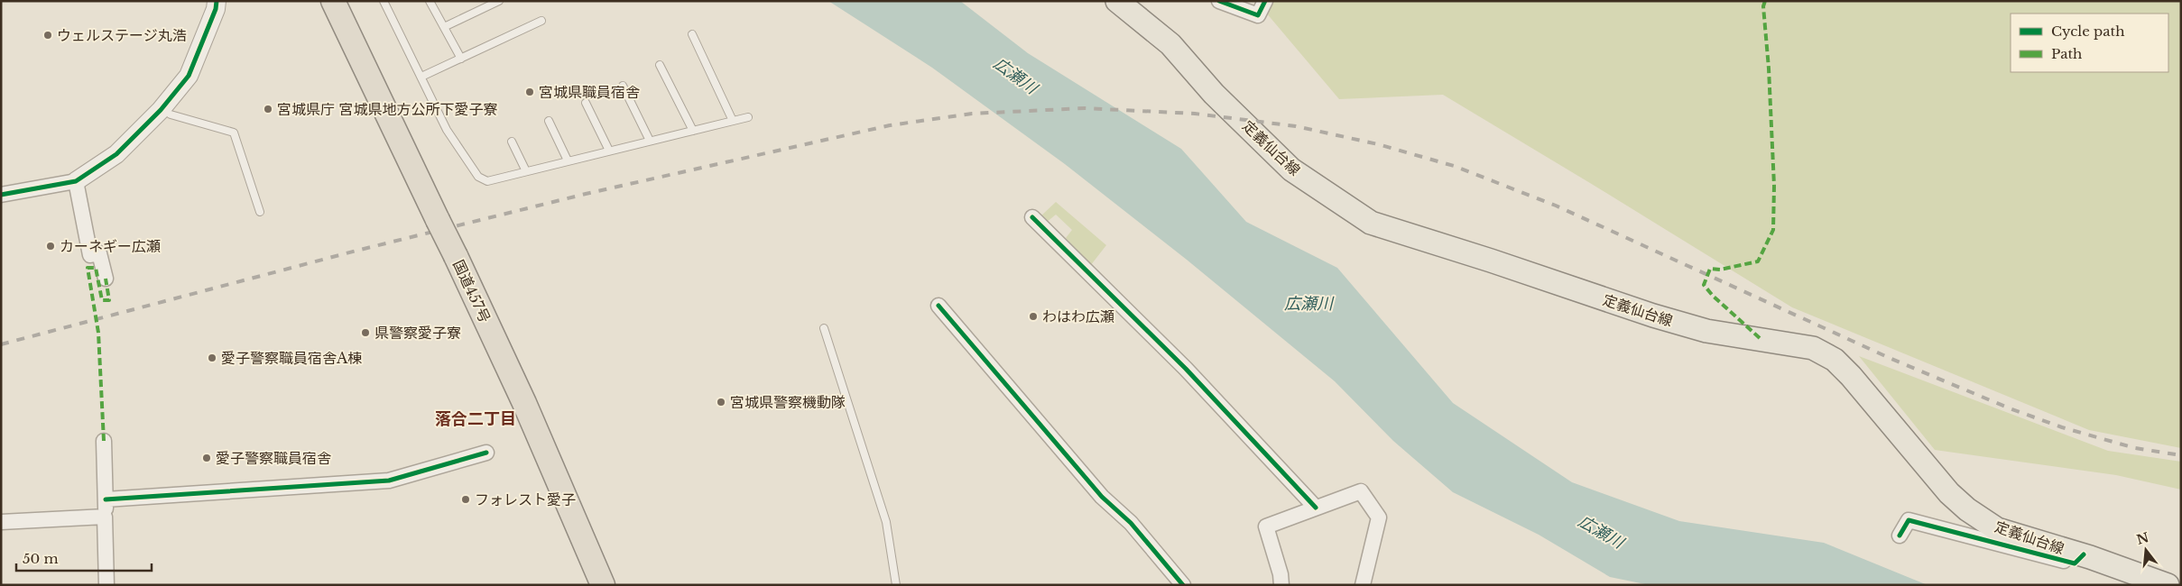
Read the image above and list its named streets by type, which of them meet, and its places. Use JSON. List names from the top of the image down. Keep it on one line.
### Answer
{"streets":{"highway":["国道457号"],"main road":["定義仙台線"]},"districts":["落合二丁目"],"water":["広瀬川"],"places":["ウェルステージ丸浩","宮城県職員宿舎","宮城県庁 宮城県地方公所下愛子寮","カーネギー広瀬","わはわ広瀬","県警察愛子寮","愛子警察職員宿舎A棟","宮城県警察機動隊","愛子警察職員宿舎","フォレスト愛子"],"legend":["Cycle path","Path"],"scale_bar":"50 m","north":"top"}
